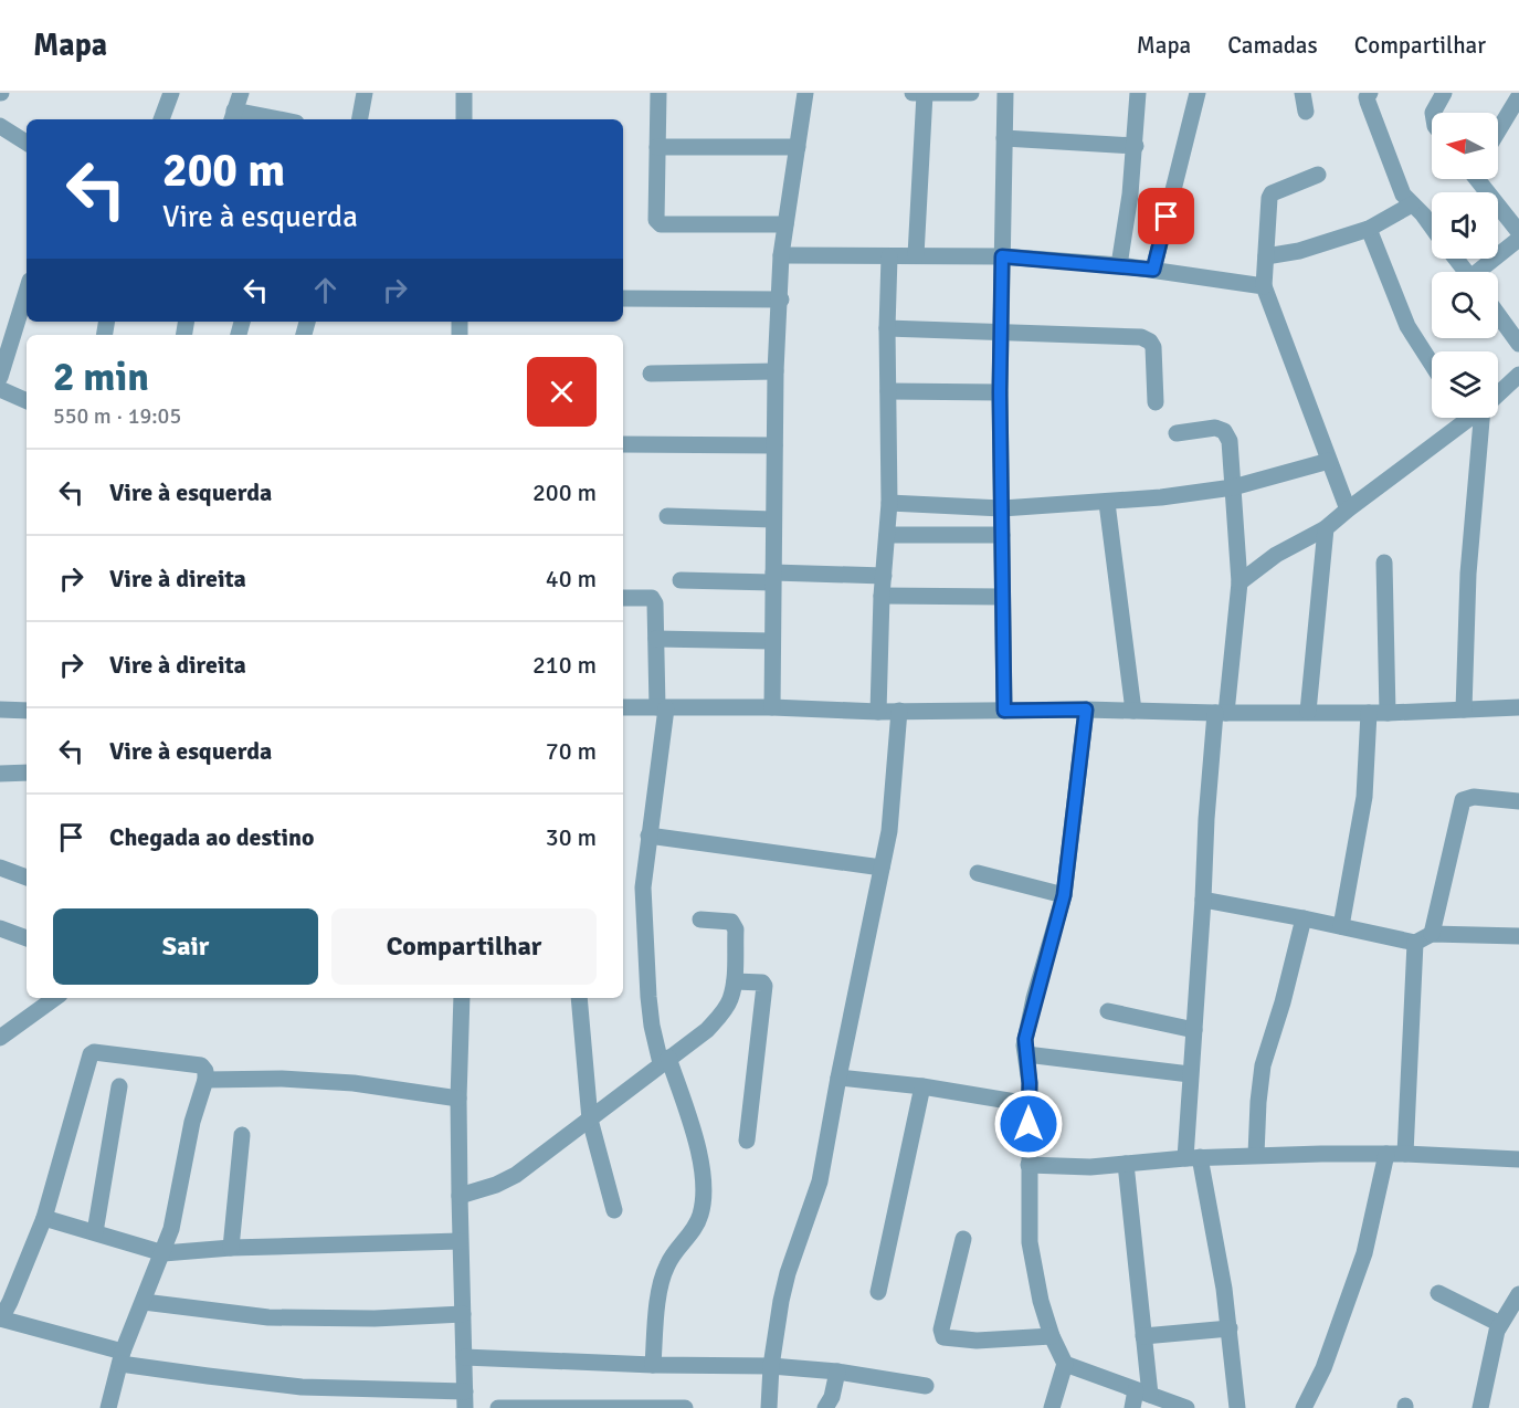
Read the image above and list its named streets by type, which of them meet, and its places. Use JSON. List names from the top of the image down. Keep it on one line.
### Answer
{"north":"left","page":{"header":"Mapa","nav":["Mapa","Camadas","Compartilhar"],"turn":["200 m","Vire à esquerda"],"heading":["2 min","550 m · 19:05"],"list":[{"name":"Vire à esquerda","value":"200 m"},{"name":"Vire à direita","value":"40 m"},{"name":"Vire à direita","value":"210 m"},{"name":"Vire à esquerda","value":"70 m"},{"name":"Chegada ao destino","value":"30 m"}],"buttons":["Sair","Compartilhar"]}}
